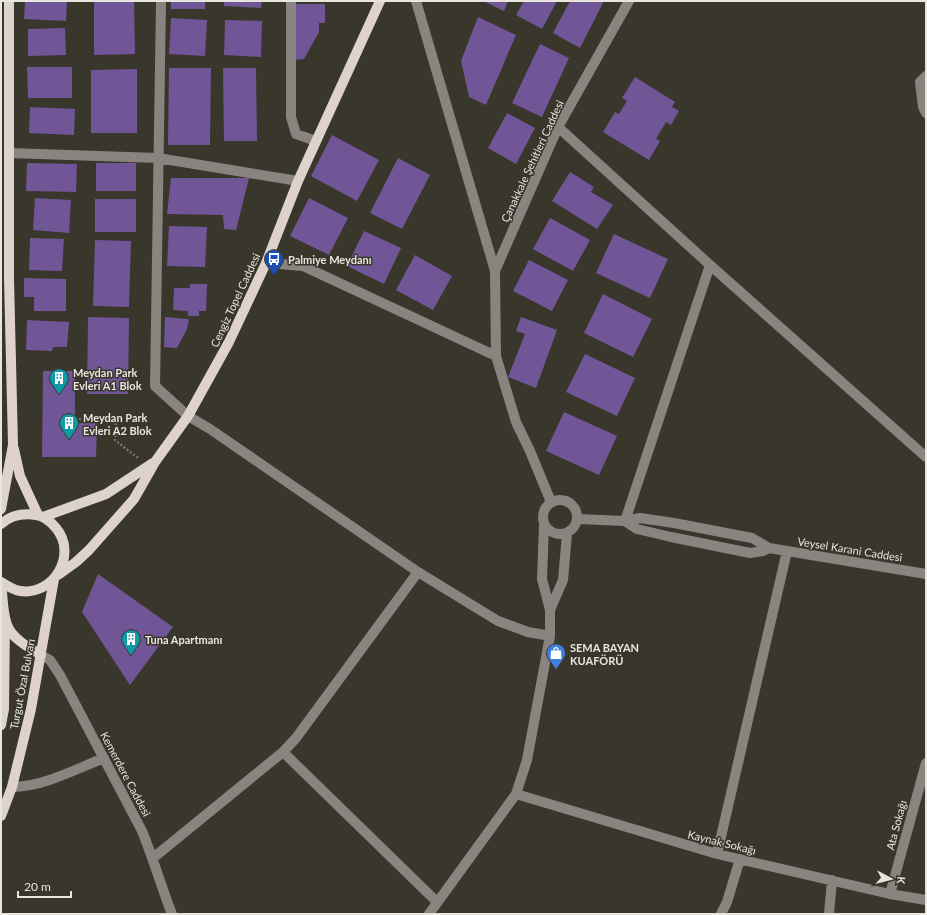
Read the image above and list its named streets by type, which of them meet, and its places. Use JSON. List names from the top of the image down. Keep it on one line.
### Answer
{"streets":{"main road":["Cengiz Topel Caddesi","Turgut Özal Bulvarı"],"street":["Çanakkale Şehitleri Caddesi","Veysel Karani Caddesi","Kemerdere Caddesi","Ata Sokağı","Kaynak Sokağı"]},"crossings":[["Cengiz Topel Caddesi","Turgut Özal Bulvarı"],["Turgut Özal Bulvarı","Kemerdere Caddesi"],["Ata Sokağı","Kaynak Sokağı"]],"places":{"bus stop":["Palmiye Meydanı"],"building":["Meydan Park Evleri A1 Blok","Meydan Park Evleri A2 Blok","Tuna Apartmanı"],"shop":["SEMA BAYAN KUAFÖRÜ"]},"scale_bar":"20 m","north":"right"}
